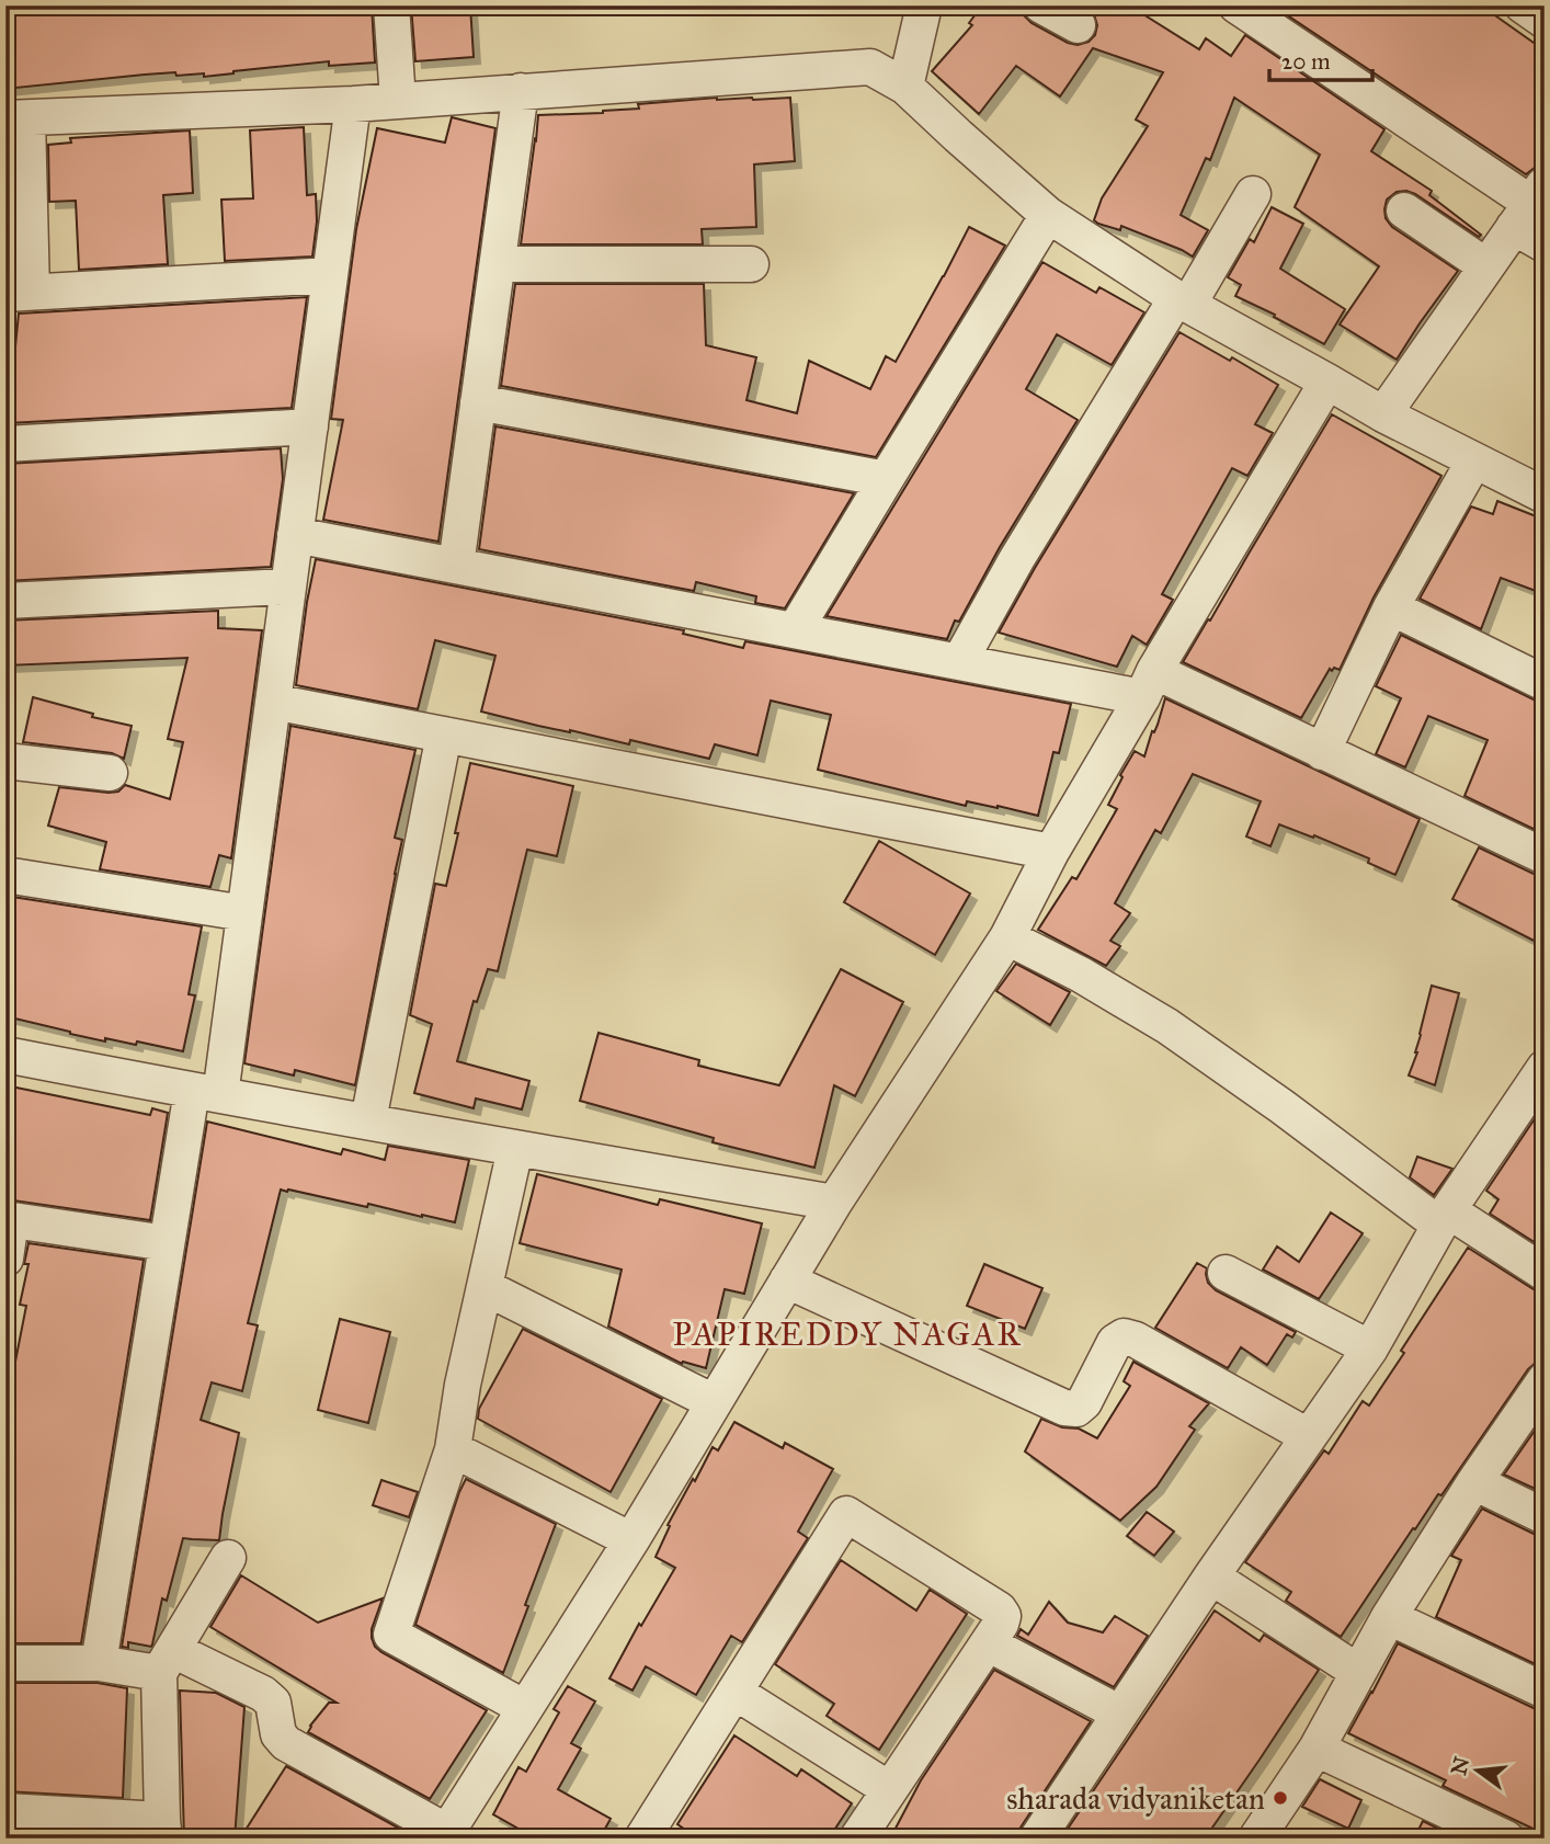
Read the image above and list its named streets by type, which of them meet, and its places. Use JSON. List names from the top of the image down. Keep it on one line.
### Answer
{"districts":["PAPIREDDY NAGAR"],"places":["sharada vidyaniketan"],"scale_bar":"20 m","north":"left"}
